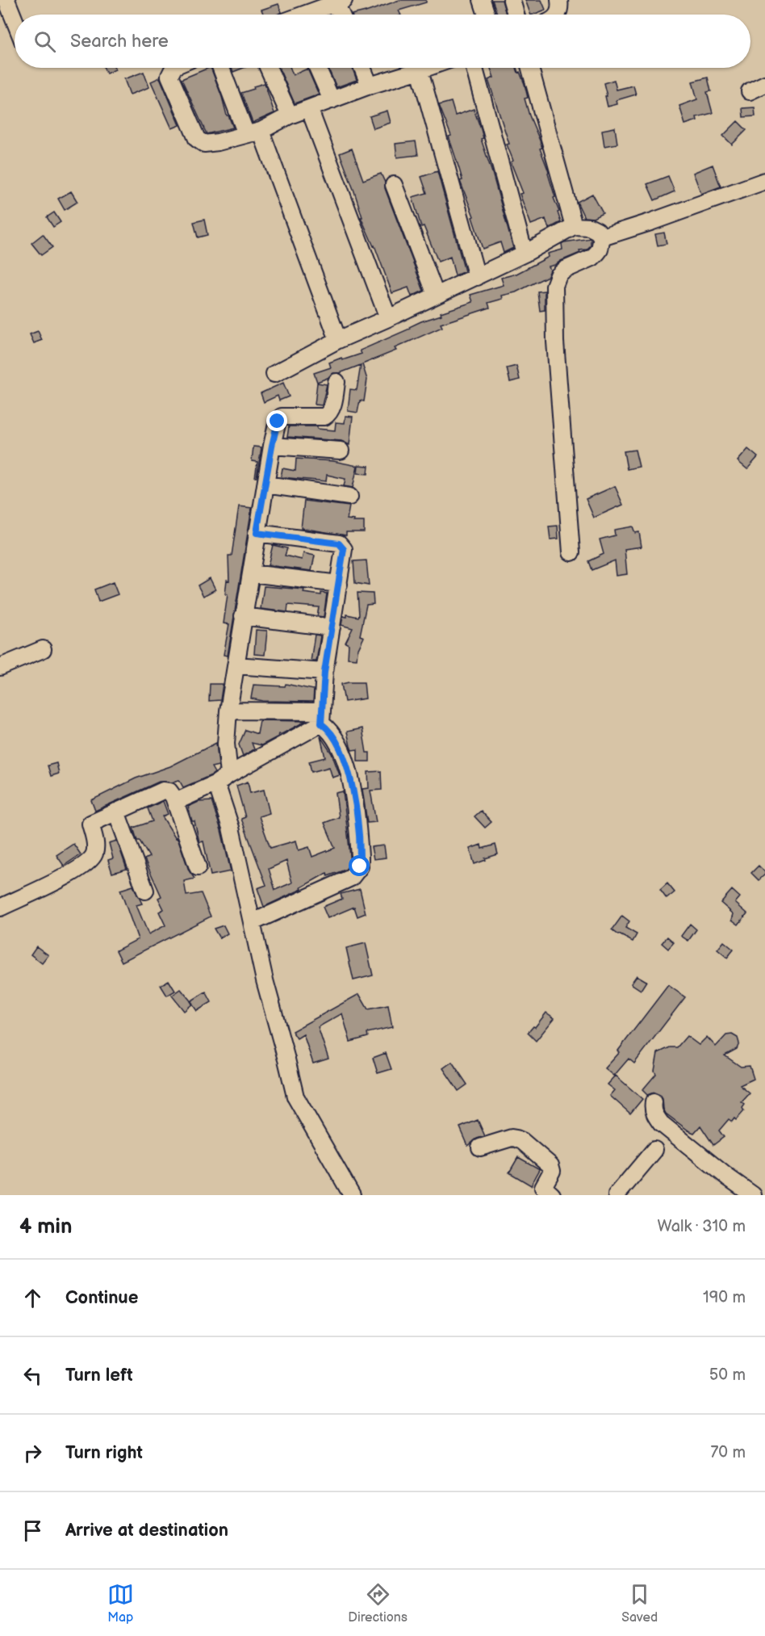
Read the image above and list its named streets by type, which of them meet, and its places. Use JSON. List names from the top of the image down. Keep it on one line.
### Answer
{"page":{"search":"Search here","heading":["4 min","Walk · 310 m"],"list":[["Continue","190 m"],["Turn left","50 m"],["Turn right","70 m"],"Arrive at destination"],"nav":["Map","Directions","Saved"]}}
